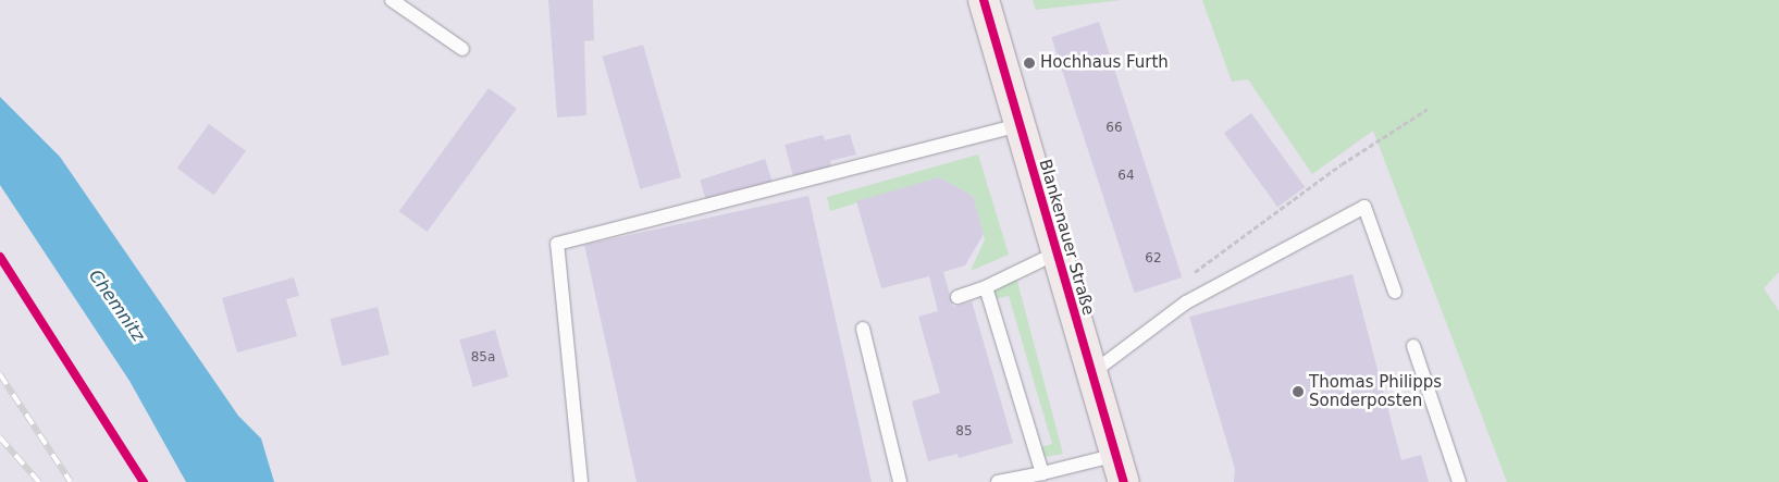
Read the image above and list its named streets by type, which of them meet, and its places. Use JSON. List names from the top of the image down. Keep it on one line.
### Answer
{"streets":{"main road":["Blankenauer Straße"]},"water":["Chemnitz"],"places":["Hochhaus Furth","Thomas Philipps Sonderposten"],"house_numbers":["66","64","62","85a","85"]}
